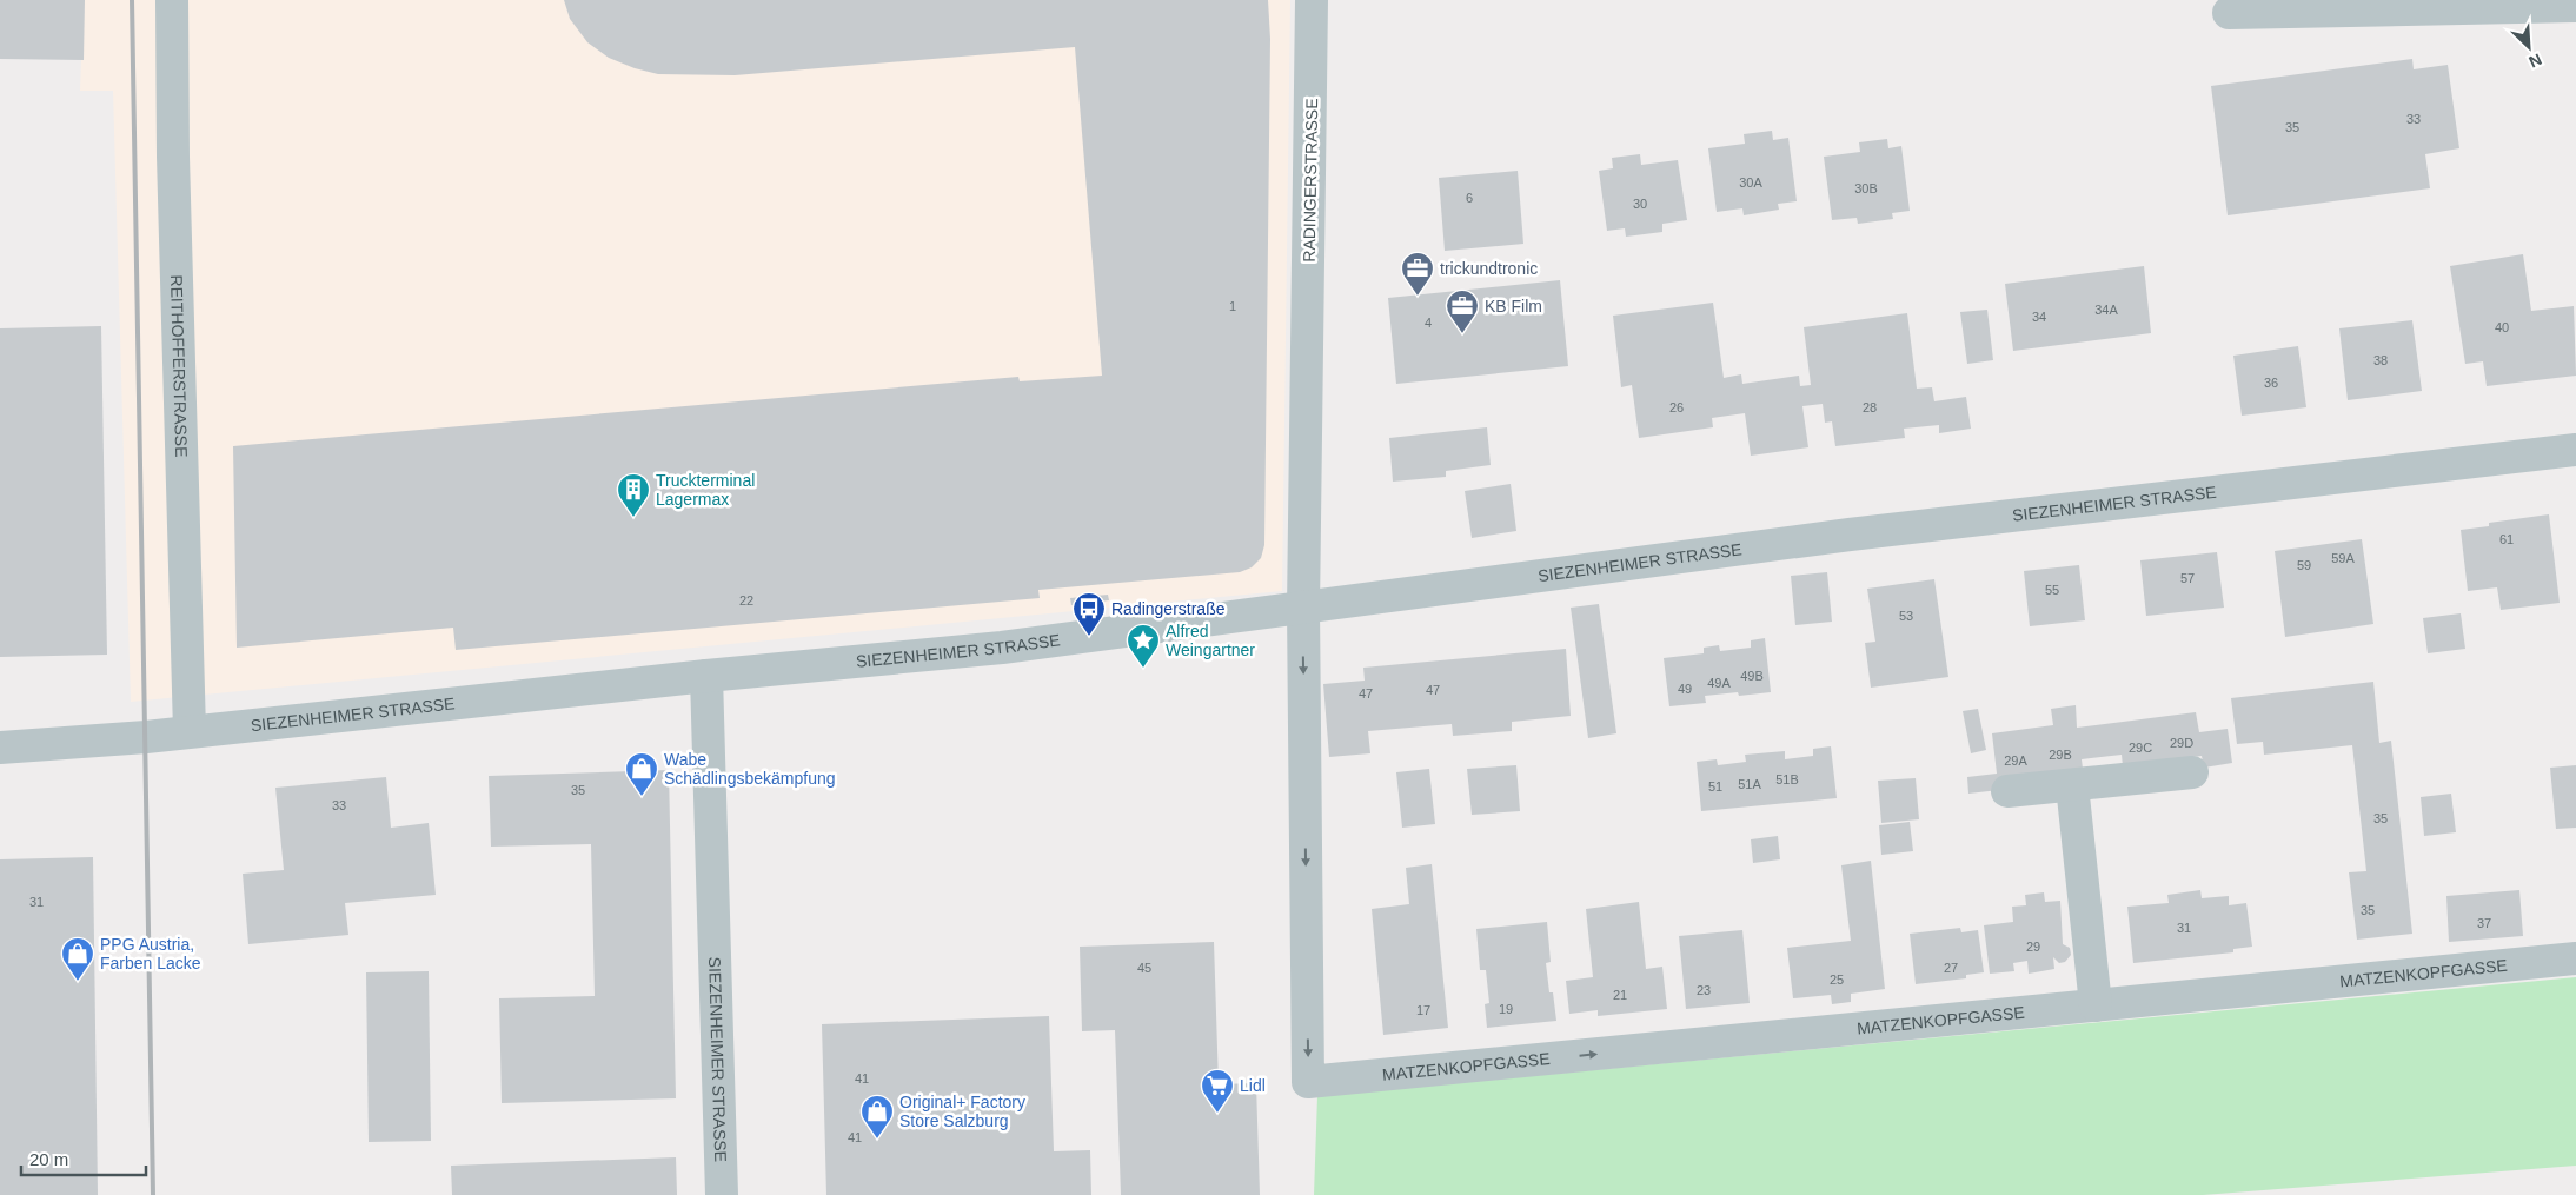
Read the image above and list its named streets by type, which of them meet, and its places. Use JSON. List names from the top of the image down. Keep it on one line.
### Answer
{"streets":{"street":["RADINGERSTRASSE","REITHOFFERSTRASSE","SIEZENHEIMER STRASSE","MATZENKOPFGASSE"]},"crossings":[["RADINGERSTRASSE","SIEZENHEIMER STRASSE"],["RADINGERSTRASSE","MATZENKOPFGASSE"],["REITHOFFERSTRASSE","SIEZENHEIMER STRASSE"],["SIEZENHEIMER STRASSE","MATZENKOPFGASSE"]],"places":{"office":["trickundtronic","KB Film"],"building":["Truckterminal Lagermax"],"bus stop":["Radingerstraße"],"place":["Alfred Weingartner"],"shop":["Wabe Schädlingsbekämpfung","PPG Austria, Farben Lacke","Original+ Factory Store Salzburg"],"supermarket":["Lidl"]},"house_numbers":["33","35","30A","30B","6","30","1","34A","34","4","40","38","36","26","28","61","59A","59","57","55","22","53","49B","49A","49","47","47","29D","29C","29B","29A","51B","51A","51","35","33","35","31","35","37","31","29","45","27","25","23","21","19","17","41","41"],"scale_bar":"20 m","north":"bottom right"}
